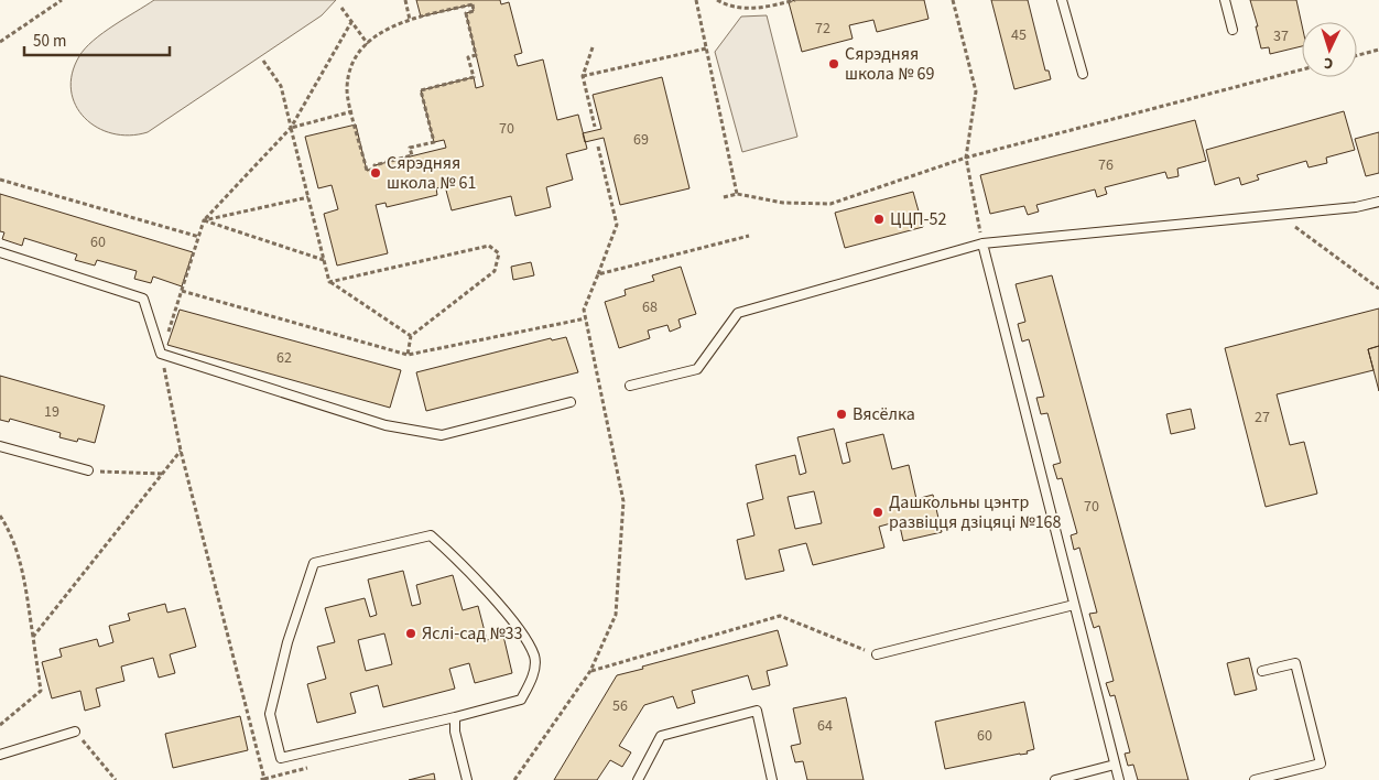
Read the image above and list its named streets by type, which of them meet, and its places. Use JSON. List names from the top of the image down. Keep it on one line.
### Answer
{"places":["Сярэдняя школа № 69","Сярэдняя школа № 61","ЦЦП-52","Вясёлка","Дашкольны цэнтр развіцця дзіцяці №168","Яслі-сад №33"],"house_numbers":["72","45","37","70","69","76","60","68","62","19","27","70","56","64","60"],"scale_bar":"50 m","north":"bottom"}
